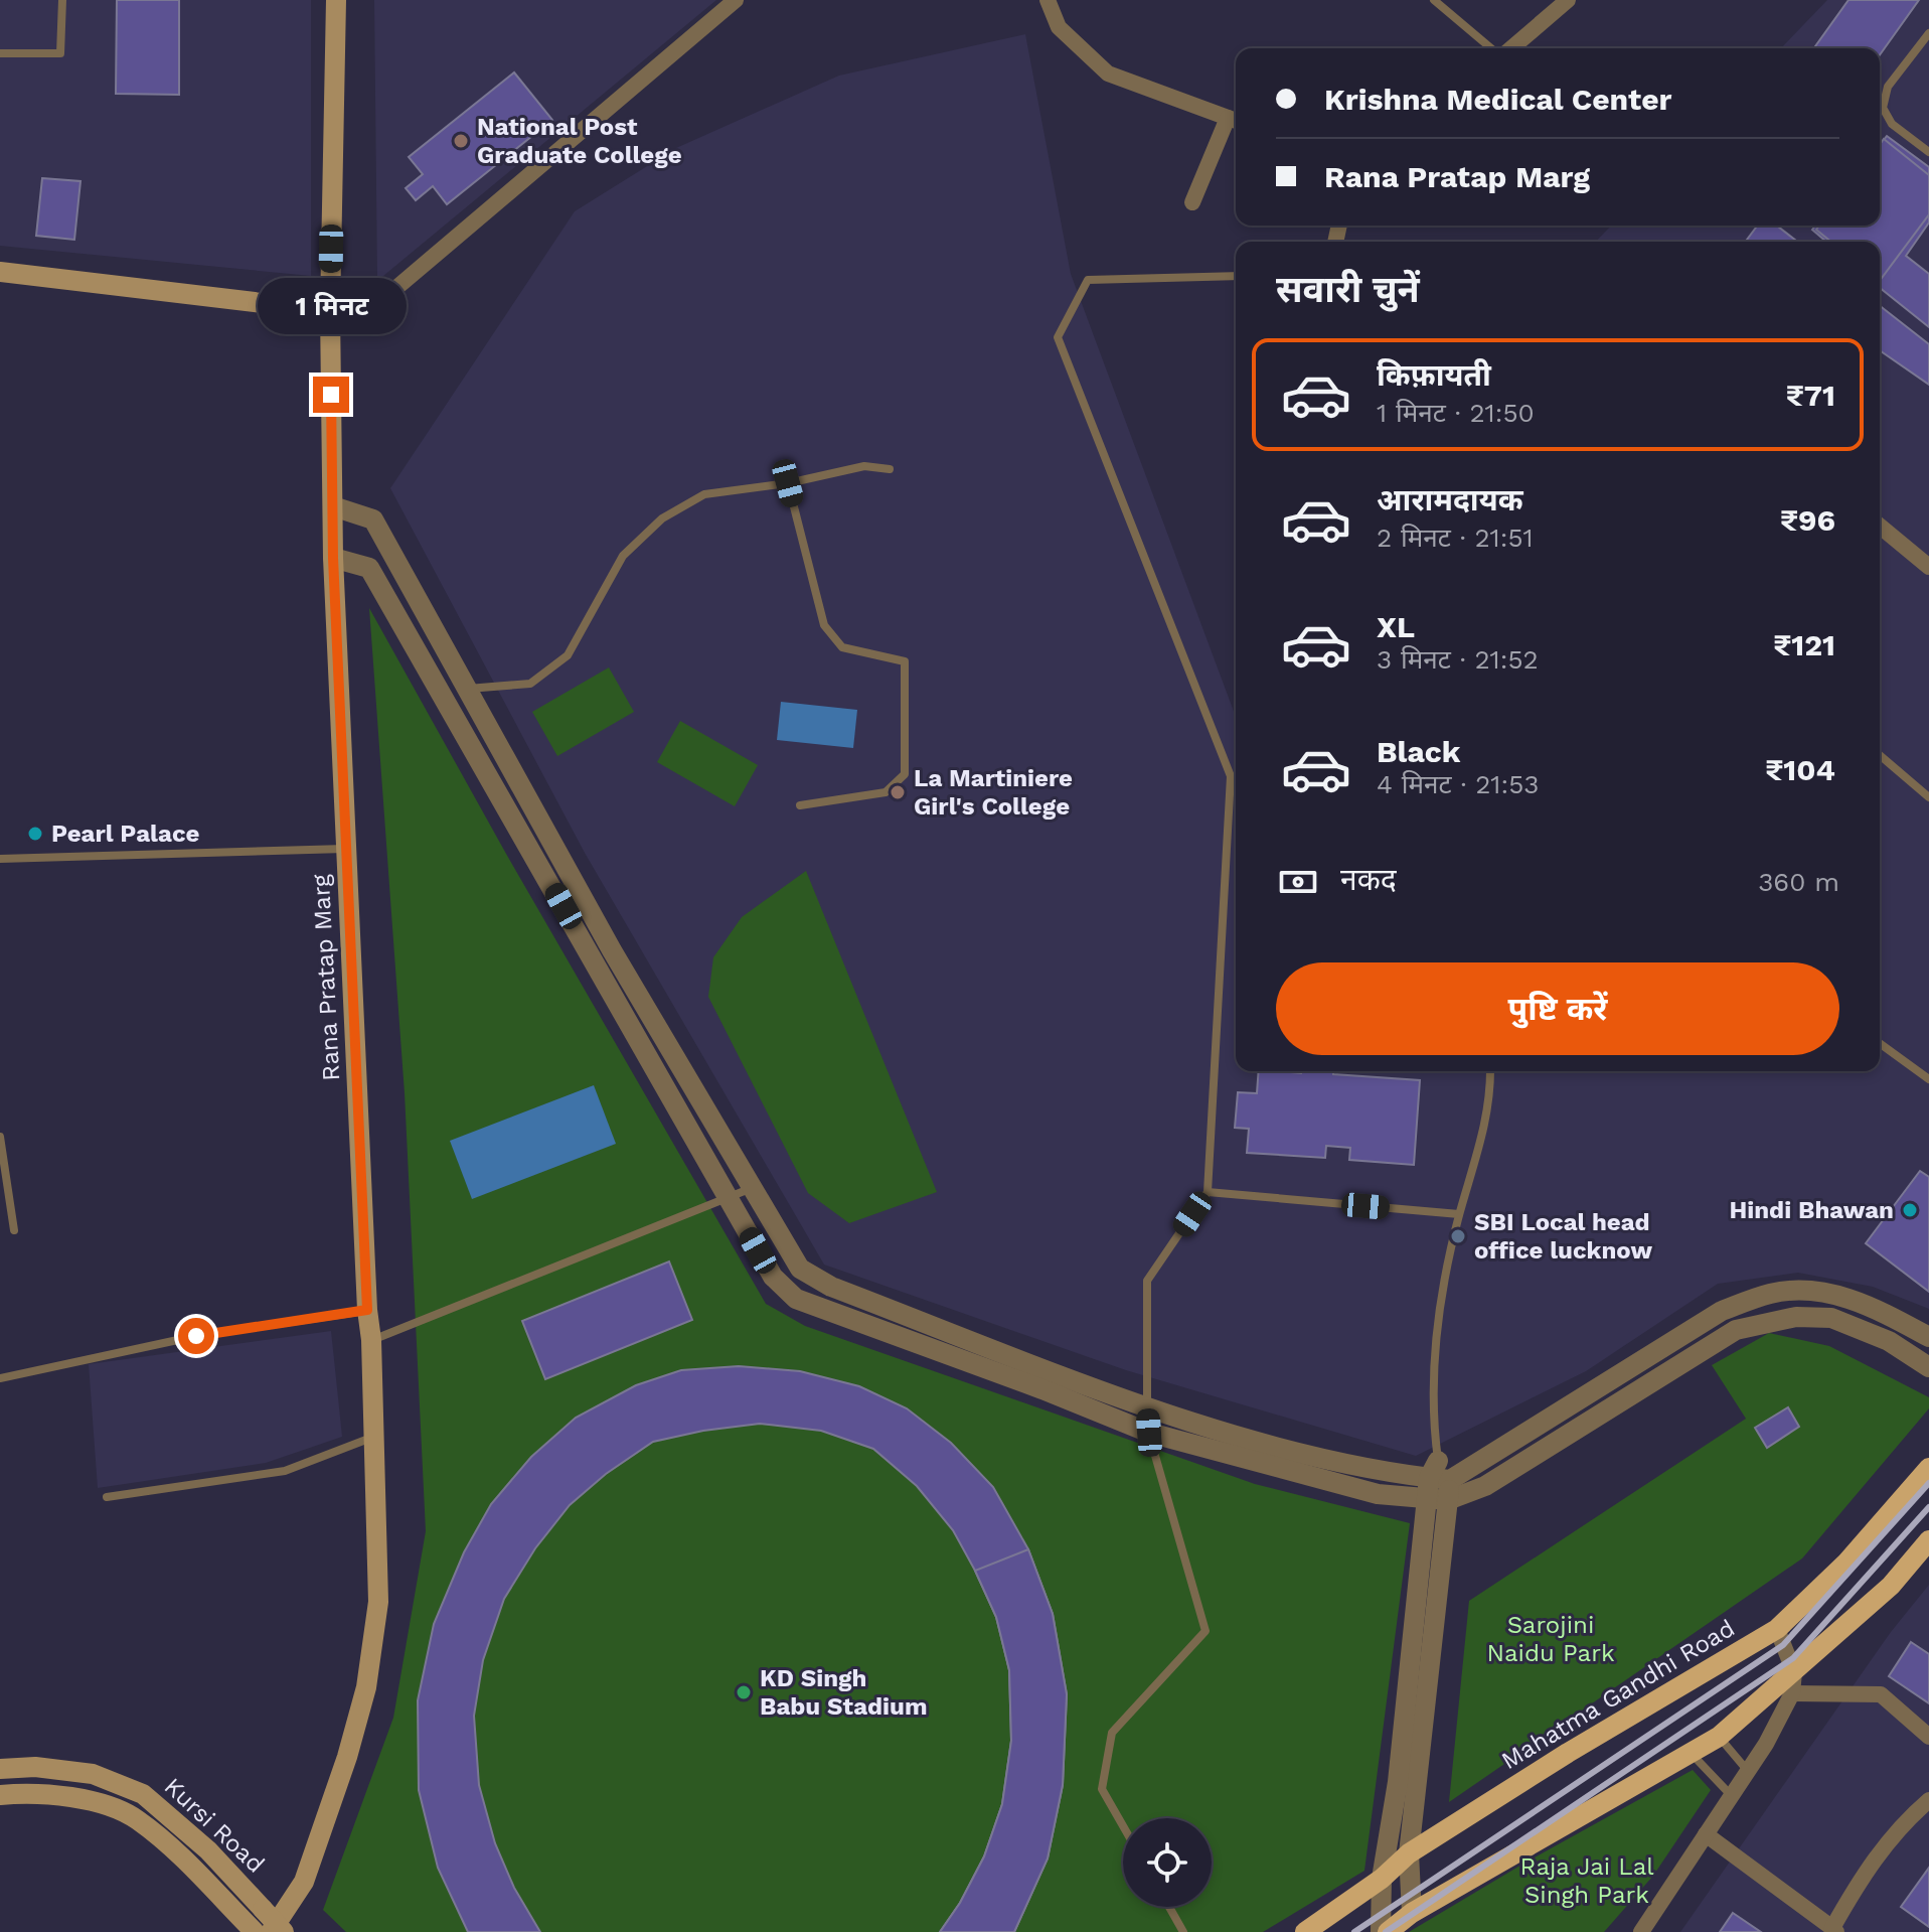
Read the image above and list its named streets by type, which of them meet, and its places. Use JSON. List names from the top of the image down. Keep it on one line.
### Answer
{"streets":{"main road":["Rana Pratap Marg","Mahatma Gandhi Road","Kursi Road"]},"parks":["Sarojini Naidu Park","Raja Jai Lal Singh Park"],"places":["National Post Graduate College","La Martiniere Girl's College","Pearl Palace","Hindi Bhawan","SBI Local head office lucknow","KD Singh Babu Stadium"],"page":{"banner":["Krishna Medical Center","Rana Pratap Marg"],"heading":"सवारी चुनें","bubble":"1 मिनट","list":[{"name":"किफ़ायती","note":"1 मिनट · 21:50","value":"₹71"},{"name":"आरामदायक","note":"2 मिनट · 21:51","value":"₹96"},{"name":"XL","note":"3 मिनट · 21:52","value":"₹121"},{"name":"Black","note":"4 मिनट · 21:53","value":"₹104"}],"pay":["नकद","360 m"],"buttons":"पुष्टि करें"}}
